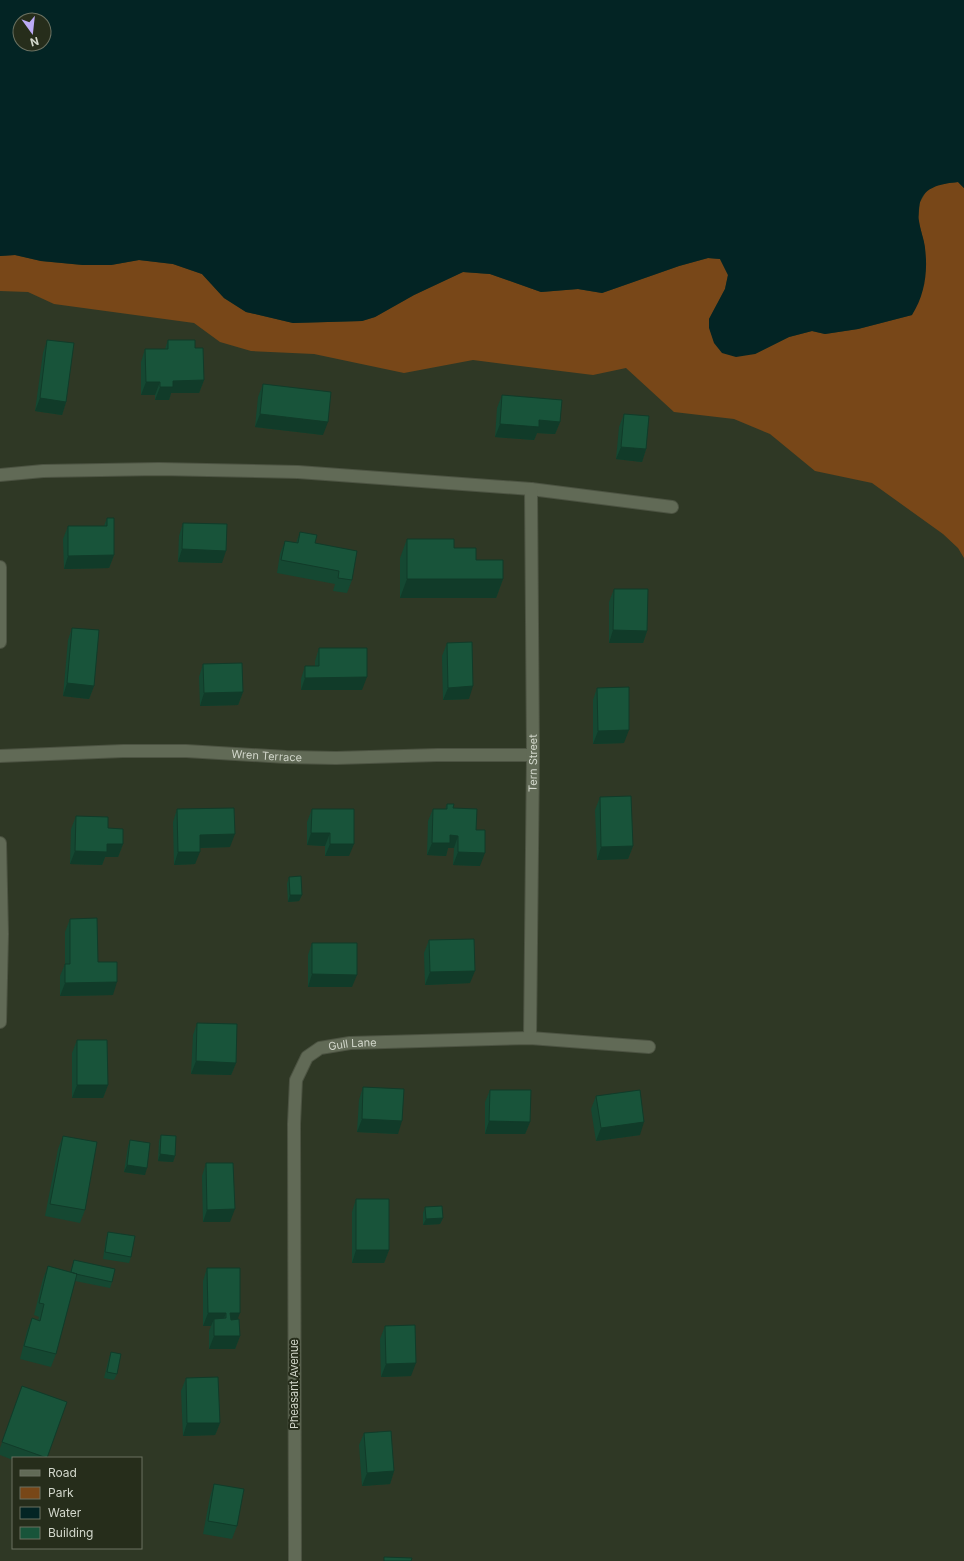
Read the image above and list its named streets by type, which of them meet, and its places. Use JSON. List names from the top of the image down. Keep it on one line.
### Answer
{"streets":{"street":["Wren Terrace","Tern Street","Gull Lane","Pheasant Avenue"]},"crossings":[["Wren Terrace","Tern Street"],["Tern Street","Gull Lane"],["Gull Lane","Pheasant Avenue"]],"legend":["Road","Park","Water","Building"],"north":"bottom"}
